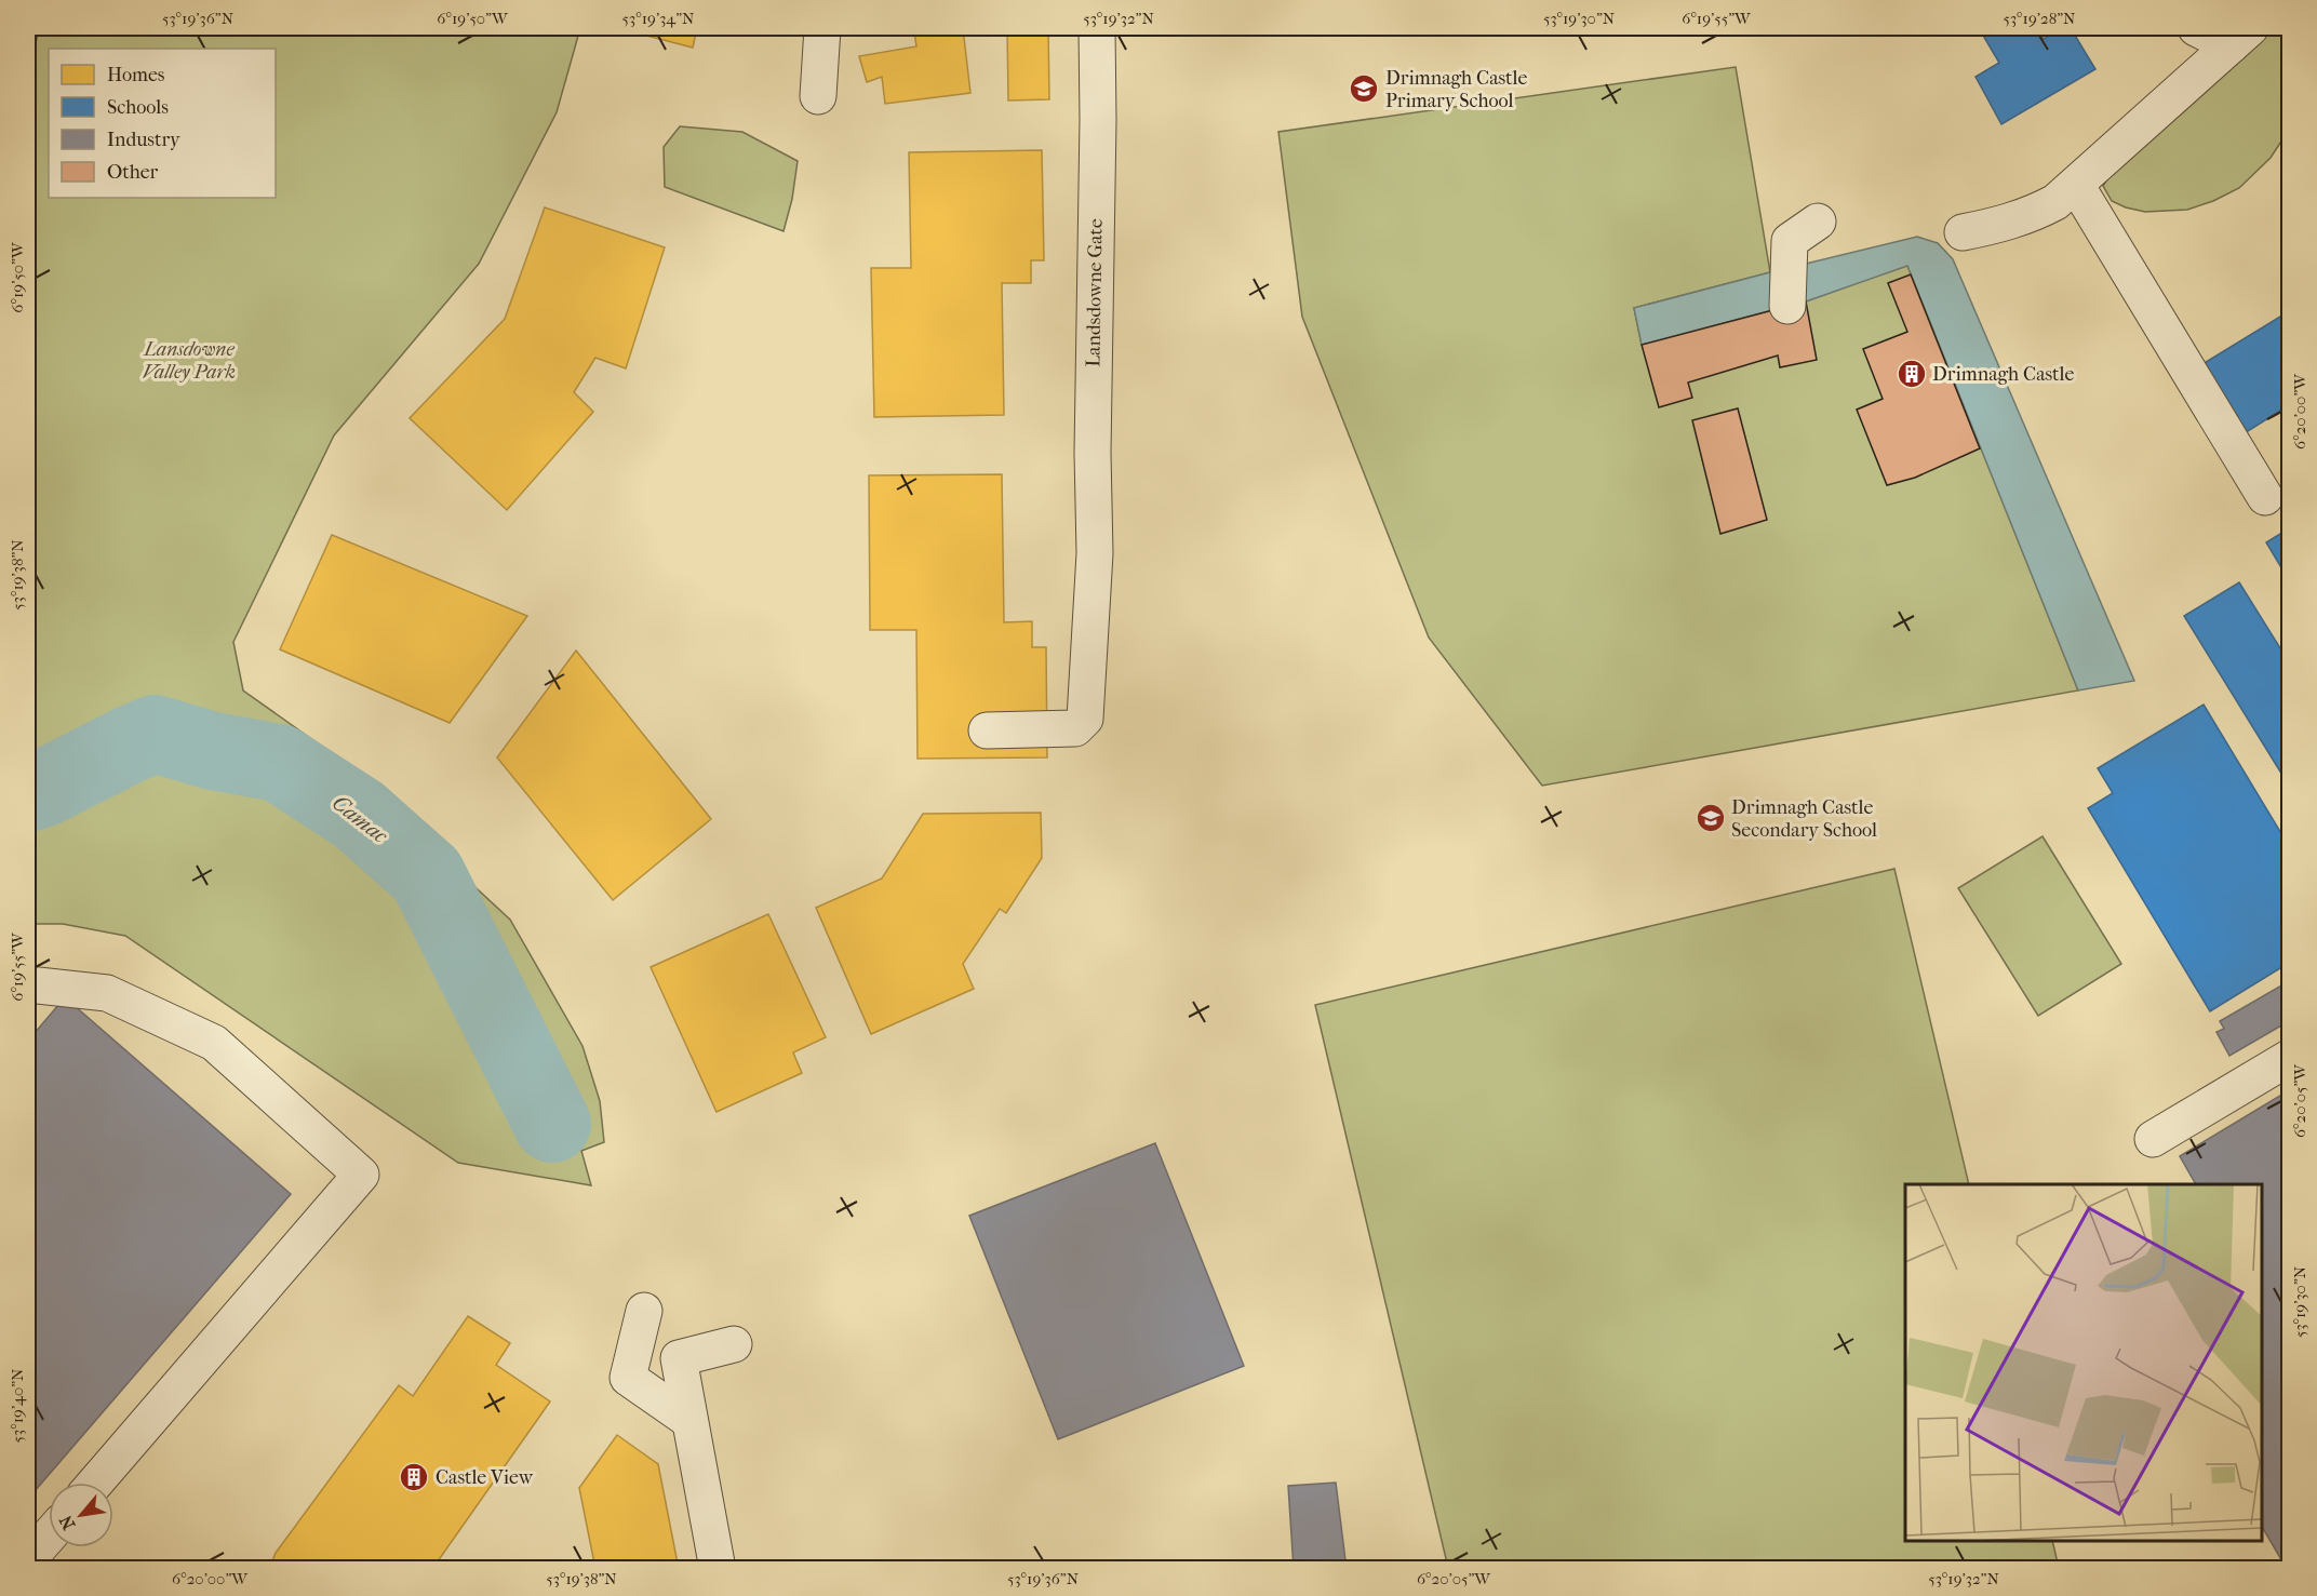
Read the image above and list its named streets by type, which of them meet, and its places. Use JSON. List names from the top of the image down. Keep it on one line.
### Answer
{"streets":{"street":["Landsdowne Gate"]},"water":["Camac"],"parks":["Lansdowne Valley Park"],"places":{"school or university":["Drimnagh Castle Primary School","Drimnagh Castle Secondary School"],"building":["Drimnagh Castle","Castle View"]},"legend":["Homes","Schools","Industry","Other"],"north":"bottom left","coordinates":["53°19'36\"N","6°19'50\"W","53°19'34\"N","53°19'32\"N","53°19'30\"N","6°19'55\"W","53°19'28\"N","6°20'00\"W","53°19'38\"N","6°20'05\"W","53°19'40\"N"]}
